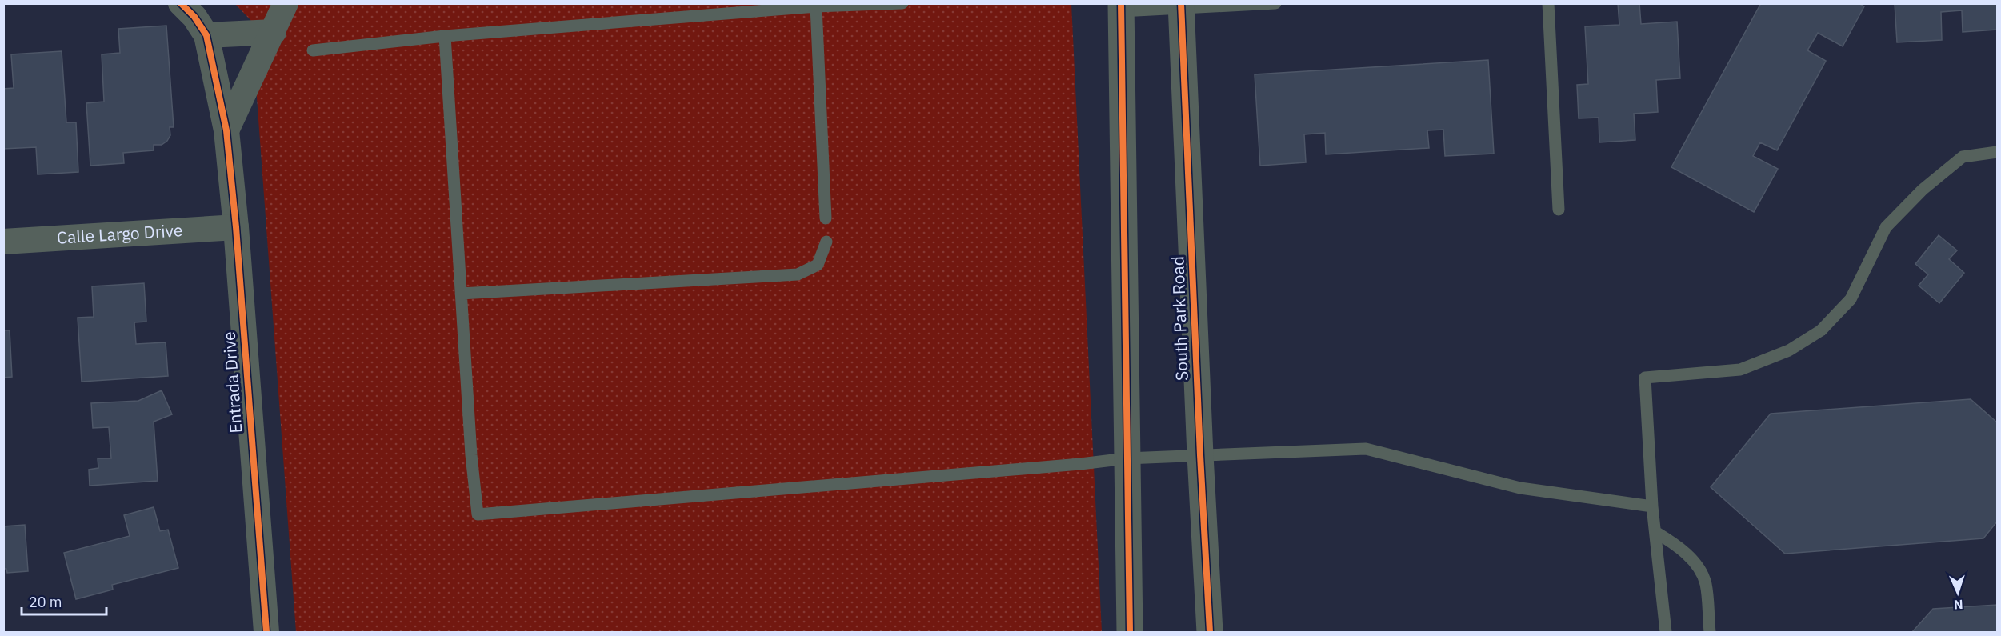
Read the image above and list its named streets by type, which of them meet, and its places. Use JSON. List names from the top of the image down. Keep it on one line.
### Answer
{"streets":{"street":["Calle Largo Drive","South Park Road","Entrada Drive"]},"crossings":[["Calle Largo Drive","Entrada Drive"]],"scale_bar":"20 m","north":"bottom"}
